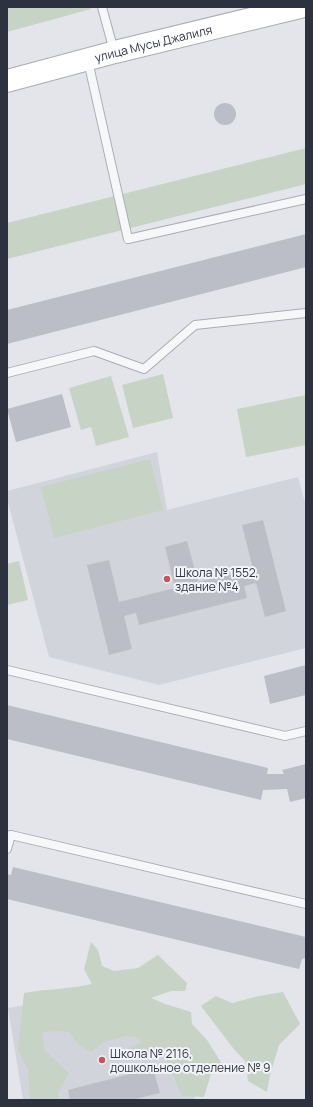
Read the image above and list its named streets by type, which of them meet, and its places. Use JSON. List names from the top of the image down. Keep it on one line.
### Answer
{"streets":{"main road":["улица Мусы Джалиля"]},"places":["Школа № 1552, здание №4","Школа № 2116, дошкольное отделение № 9"]}
